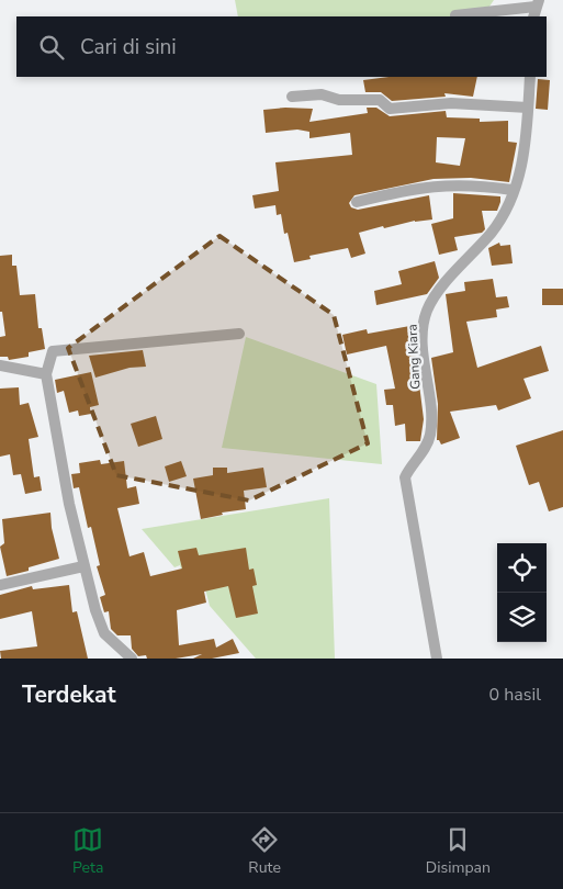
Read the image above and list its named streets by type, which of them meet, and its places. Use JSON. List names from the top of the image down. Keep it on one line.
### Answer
{"streets":{"street":["Gang Kiara"]},"page":{"search":"Cari di sini","heading":["Terdekat","0 hasil"],"nav":["Peta","Rute","Disimpan"]}}
